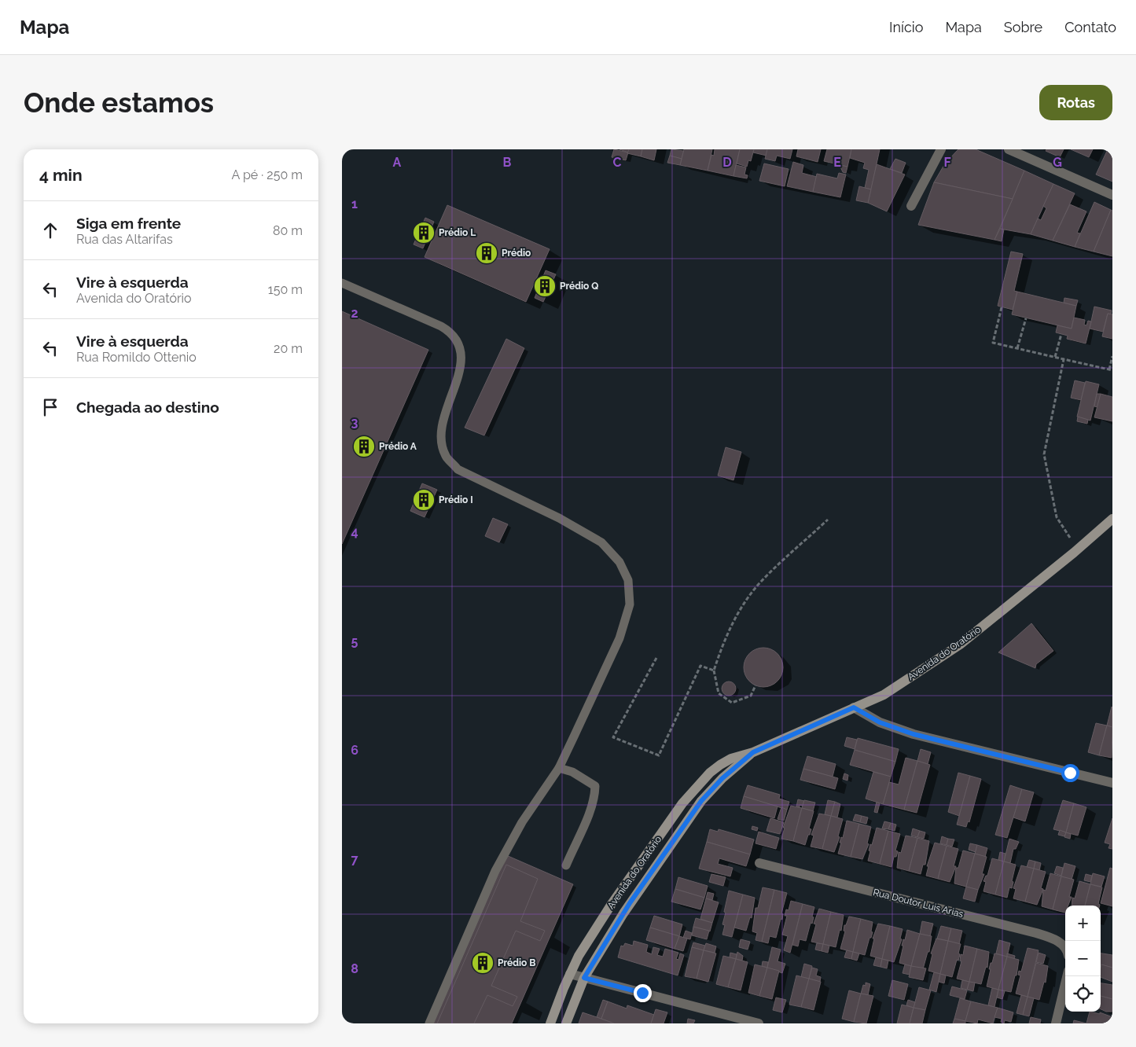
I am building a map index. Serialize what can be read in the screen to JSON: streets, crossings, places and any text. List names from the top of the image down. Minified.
{"streets":{"main road":["Avenida do Oratório"],"street":["Rua Doutor Luis Arias"]},"places":{"building":["Prédio L","Prédio","Prédio Q","Prédio A","Prédio I","Prédio B"]},"page":{"header":"Mapa","nav":["Início","Mapa","Sobre","Contato"],"buttons":"Rotas","title":"Onde estamos","heading":["4 min","A pé · 250 m"],"list":[["Siga em frente","Rua das Altarifas","80 m"],["Vire à esquerda","Avenida do Oratório","150 m"],["Vire à esquerda","Rua Romildo Ottenio","20 m"],"Chegada ao destino"],"map_buttons":["+","−"]},"grid":{"columns":["A","B","C","D","E","F","G"],"rows":["1","2","3","4","5","6","7","8"]}}
